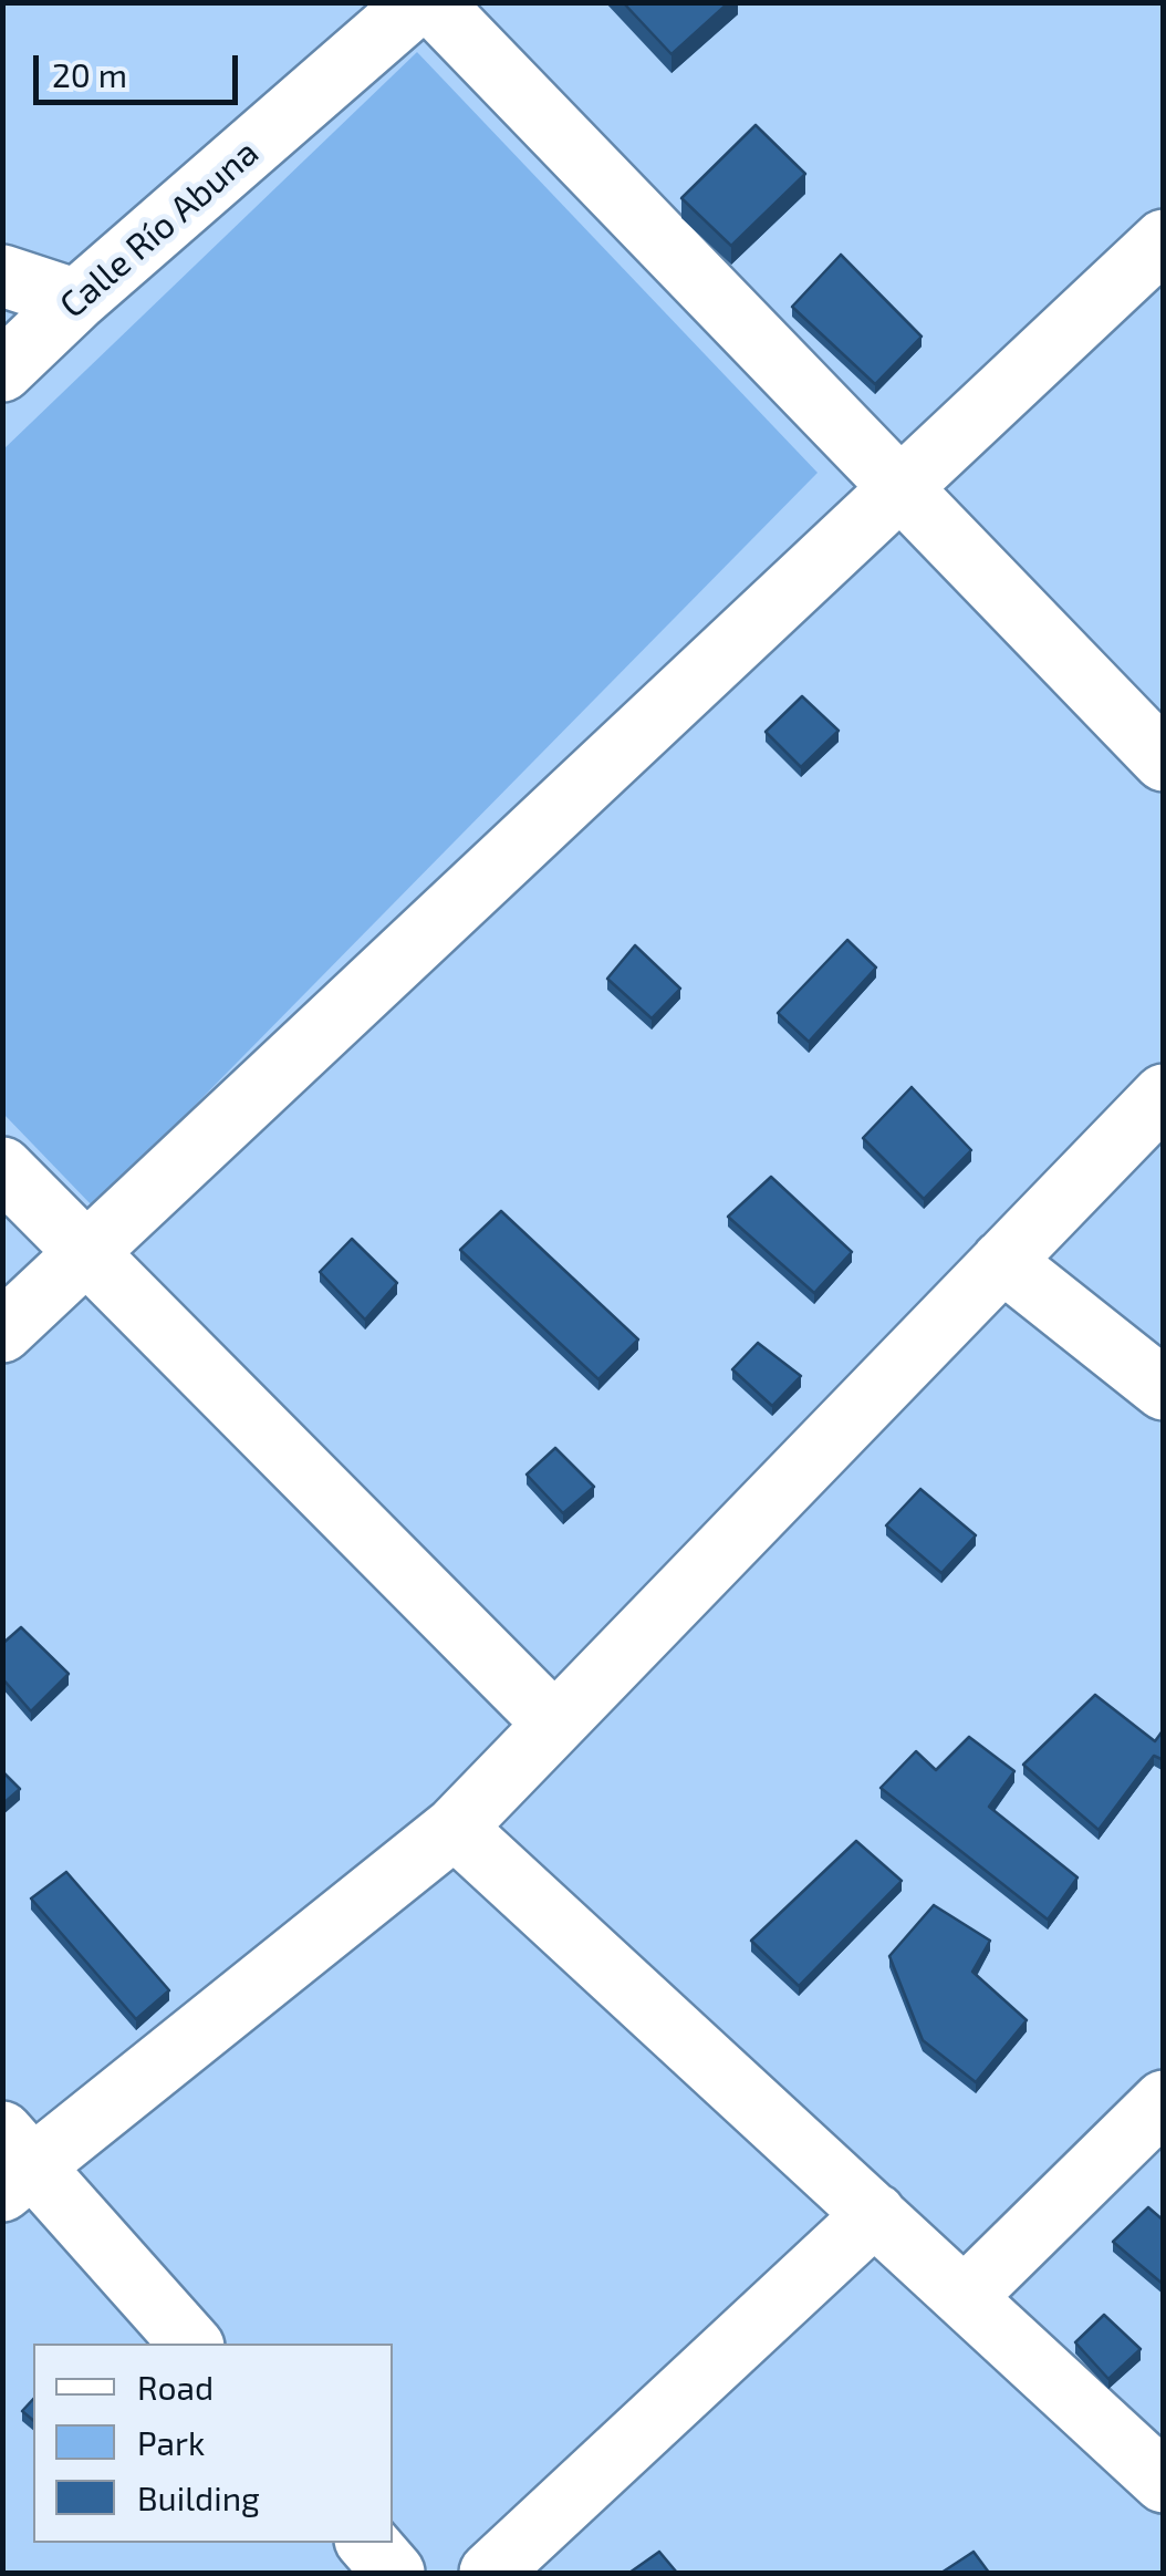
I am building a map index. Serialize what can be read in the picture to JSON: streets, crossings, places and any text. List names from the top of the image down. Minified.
{"streets":{"street":["Calle Río Abuna"]},"legend":["Road","Park","Building"],"scale_bar":"20 m"}
